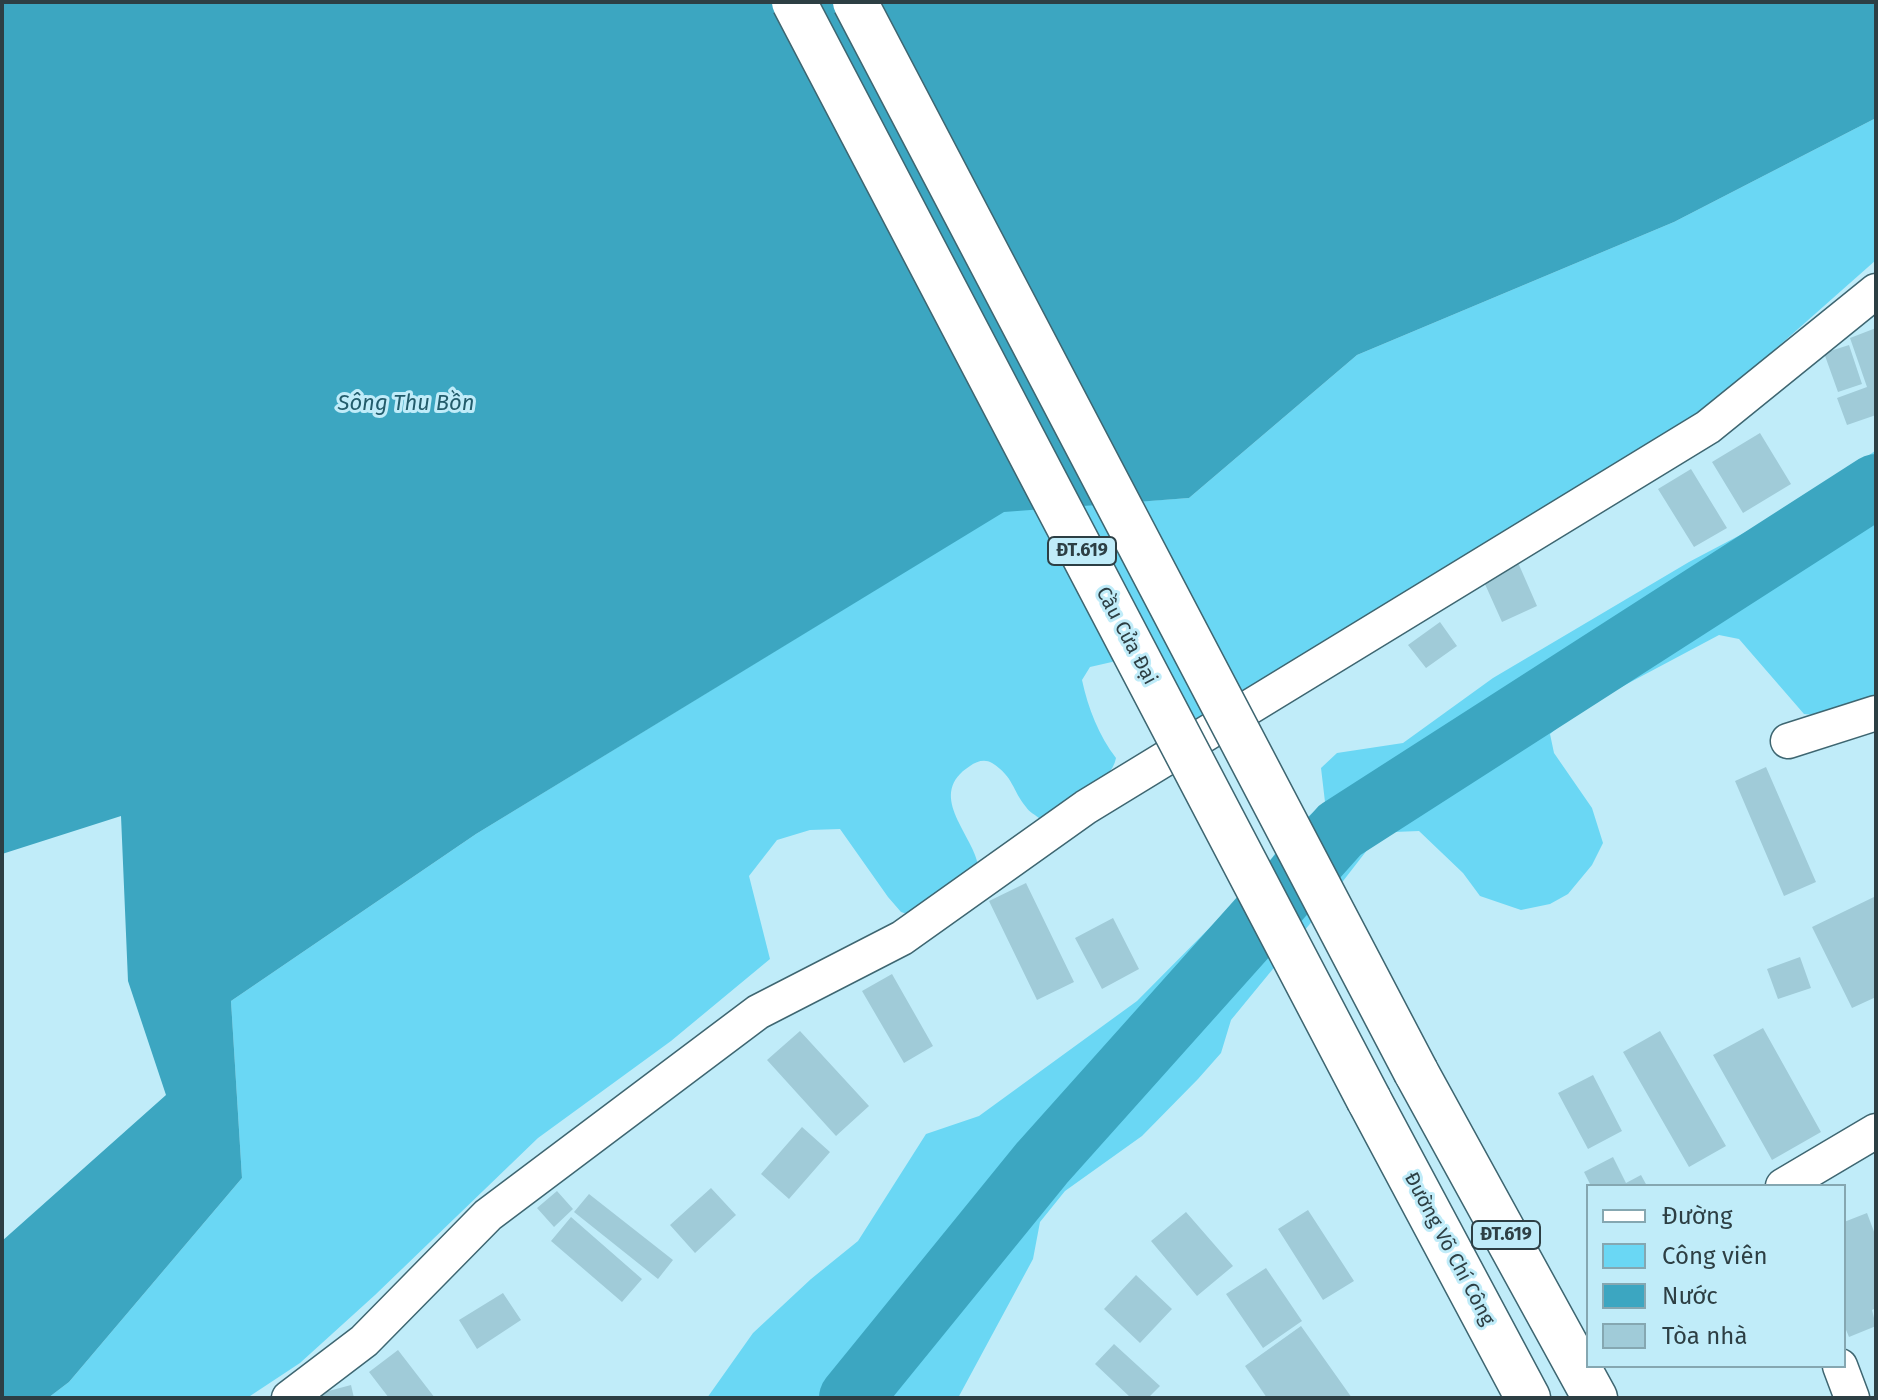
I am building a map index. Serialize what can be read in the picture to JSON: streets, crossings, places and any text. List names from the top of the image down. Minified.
{"streets":{"main road":["ĐT.619","Cầu Cửa Đại","Đường Võ Chí Công"]},"crossings":[["Cầu Cửa Đại","Đường Võ Chí Công"]],"water":["Sông Thu Bồn"],"legend":["Đường","Công viên","Nước","Tòa nhà"]}
